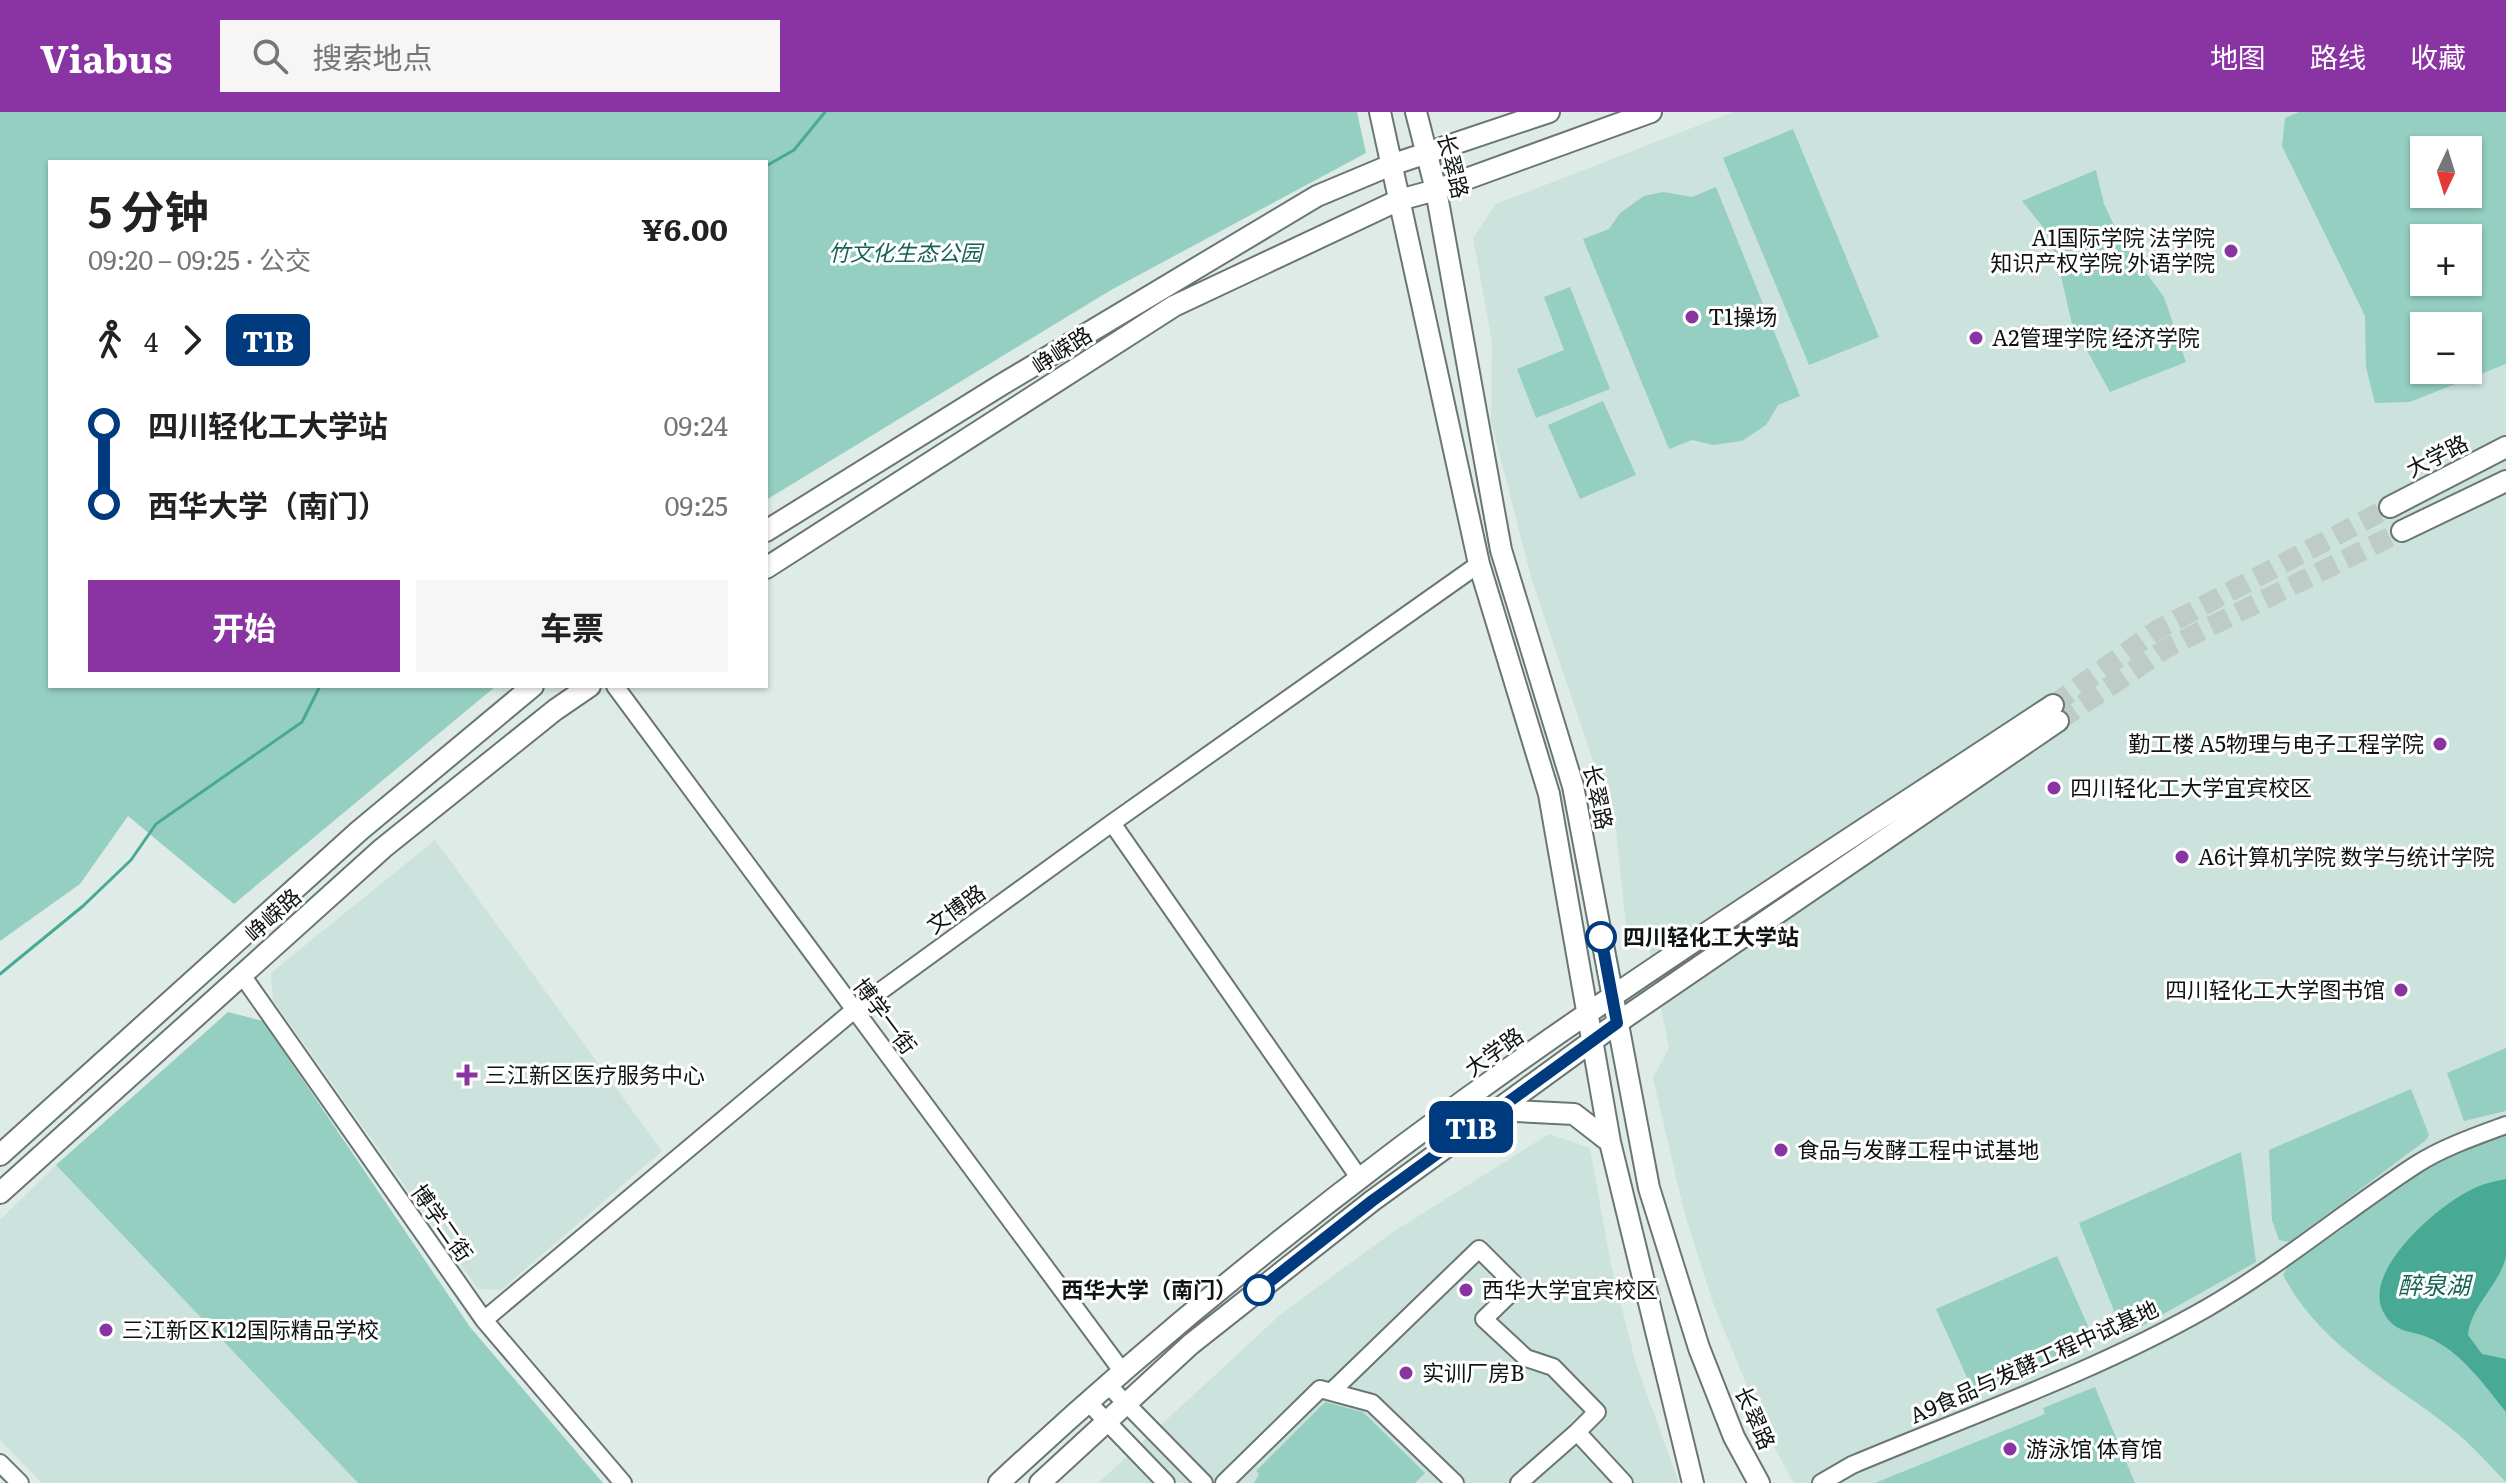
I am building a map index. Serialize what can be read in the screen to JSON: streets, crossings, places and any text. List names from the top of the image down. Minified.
{"streets":{"main road":["长翠路","峥嵘路","大学路"],"street":["文博路","博学一街","博学二街","A9食品与发酵工程中试基地"]},"crossings":[["长翠路","峥嵘路"],["长翠路","大学路"],["峥嵘路","博学二街"],["大学路","博学一街"],["文博路","博学一街"],["文博路","博学二街"]],"water":["醉泉湖"],"parks":["竹文化生态公园"],"places":{"other":["A1国际学院 法学院 知识产权学院 外语学院","T1操场","A2管理学院 经济学院","勤工楼 A5物理与电子工程学院","四川轻化工大学宜宾校区","A6计算机学院 数学与统计学院","四川轻化工大学站","四川轻化工大学图书馆","食品与发酵工程中试基地","西华大学（南门）","西华大学宜宾校区","三江新区K12国际精品学校","实训厂房B","游泳馆 体育馆"],"health":["三江新区医疗服务中心"]},"lines":["bus line T1B"],"north":"bottom","page":{"header":"Viabus","search":"搜索地点","nav":["地图","路线","收藏"],"on_map":"T1B","map_buttons":["+","−"],"heading":["5 分钟","09:20 – 09:25 · 公交","¥6.00"],"legs":["4","T1B"],"list":[{"name":"四川轻化工大学站","value":"09:24"},{"name":"西华大学（南门）","value":"09:25"}],"buttons":["开始","车票"]}}
